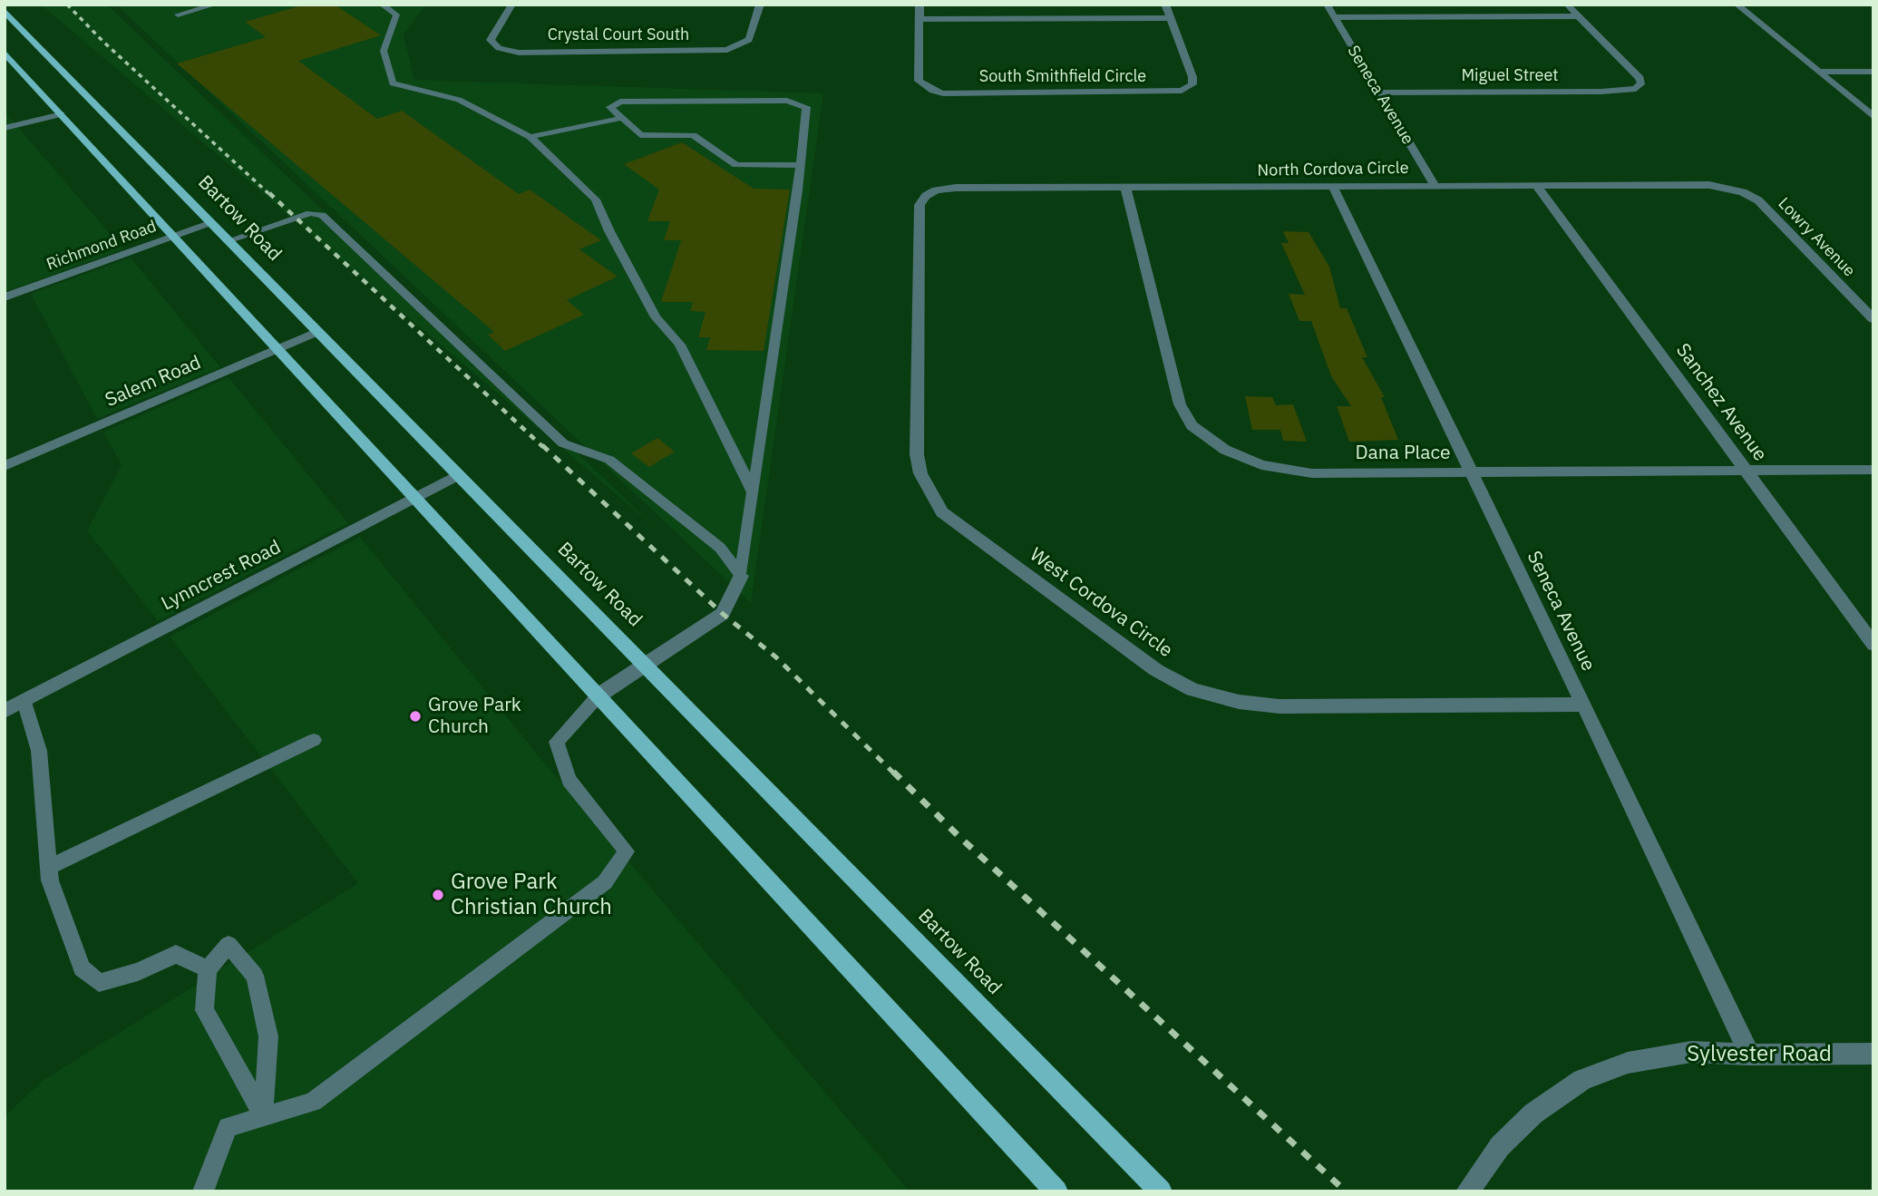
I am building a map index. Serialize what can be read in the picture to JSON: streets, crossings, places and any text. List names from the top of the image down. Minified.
{"streets":{"main road":["Bartow Road"],"street":["Crystal Court South","Miguel Street","South Smithfield Circle","Seneca Avenue","North Cordova Circle","Lowry Avenue","Richmond Road","Salem Road","Sanchez Avenue","Dana Place","Lynncrest Road","West Cordova Circle","Sylvester Road"]},"crossings":[["Miguel Street","Seneca Avenue"],["Seneca Avenue","North Cordova Circle"],["Seneca Avenue","Dana Place"],["Seneca Avenue","West Cordova Circle"],["Seneca Avenue","Sylvester Road"],["North Cordova Circle","Lowry Avenue"],["North Cordova Circle","Sanchez Avenue"],["North Cordova Circle","Dana Place"],["North Cordova Circle","West Cordova Circle"],["Bartow Road","Richmond Road"],["Bartow Road","Salem Road"],["Bartow Road","Lynncrest Road"],["Sanchez Avenue","Dana Place"]],"places":["Grove Park Church","Grove Park Christian Church"]}
